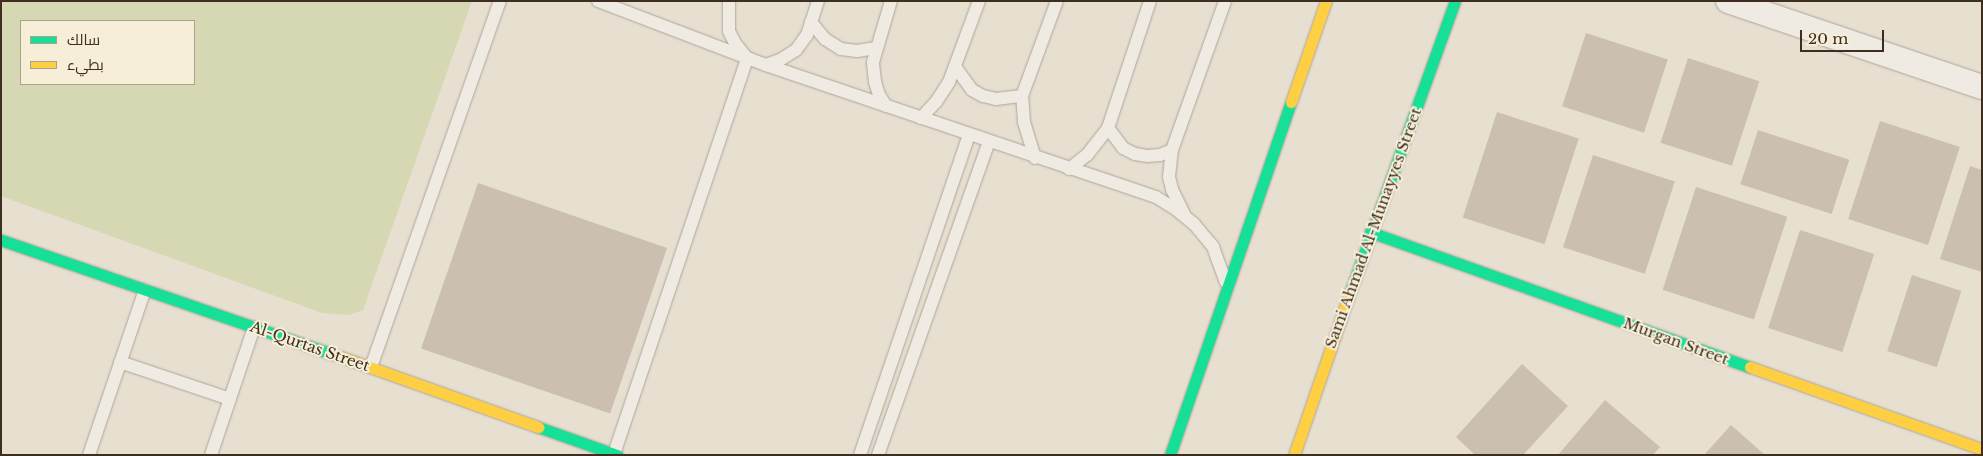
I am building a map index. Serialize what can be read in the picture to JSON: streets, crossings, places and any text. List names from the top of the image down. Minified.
{"streets":{"street":["Sami Ahmad Al-Munayyes Street","Murgan Street","Al-Qurtas Street"]},"crossings":[["Sami Ahmad Al-Munayyes Street","Murgan Street"]],"legend":["سالك","بطيء"],"scale_bar":"20 m"}
